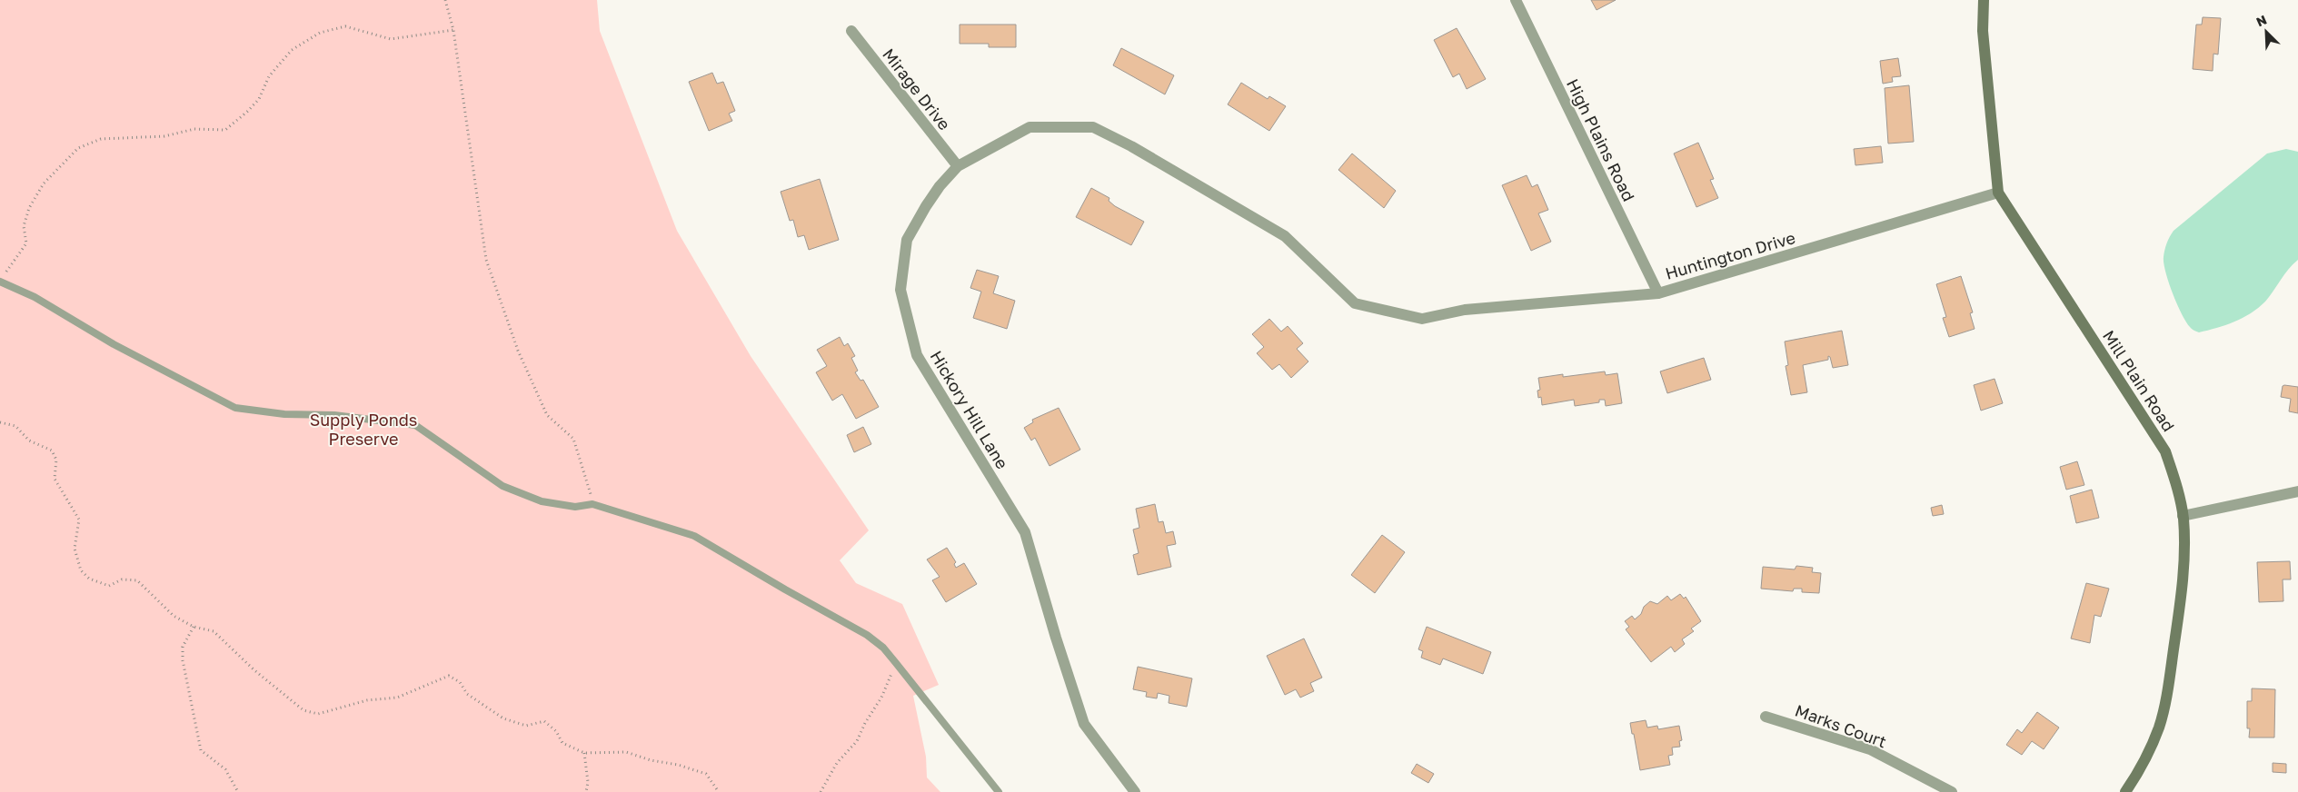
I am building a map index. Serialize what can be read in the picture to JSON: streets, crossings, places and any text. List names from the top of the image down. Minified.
{"streets":{"street":["Mirage Drive","High Plains Road","Huntington Drive","Mill Plain Road","Hickory Hill Lane","Marks Court"]},"crossings":[["Mirage Drive","Hickory Hill Lane"],["High Plains Road","Huntington Drive"],["Huntington Drive","Mill Plain Road"],["Huntington Drive","Hickory Hill Lane"]],"parks":["Supply Ponds Preserve"],"north":"top left"}
